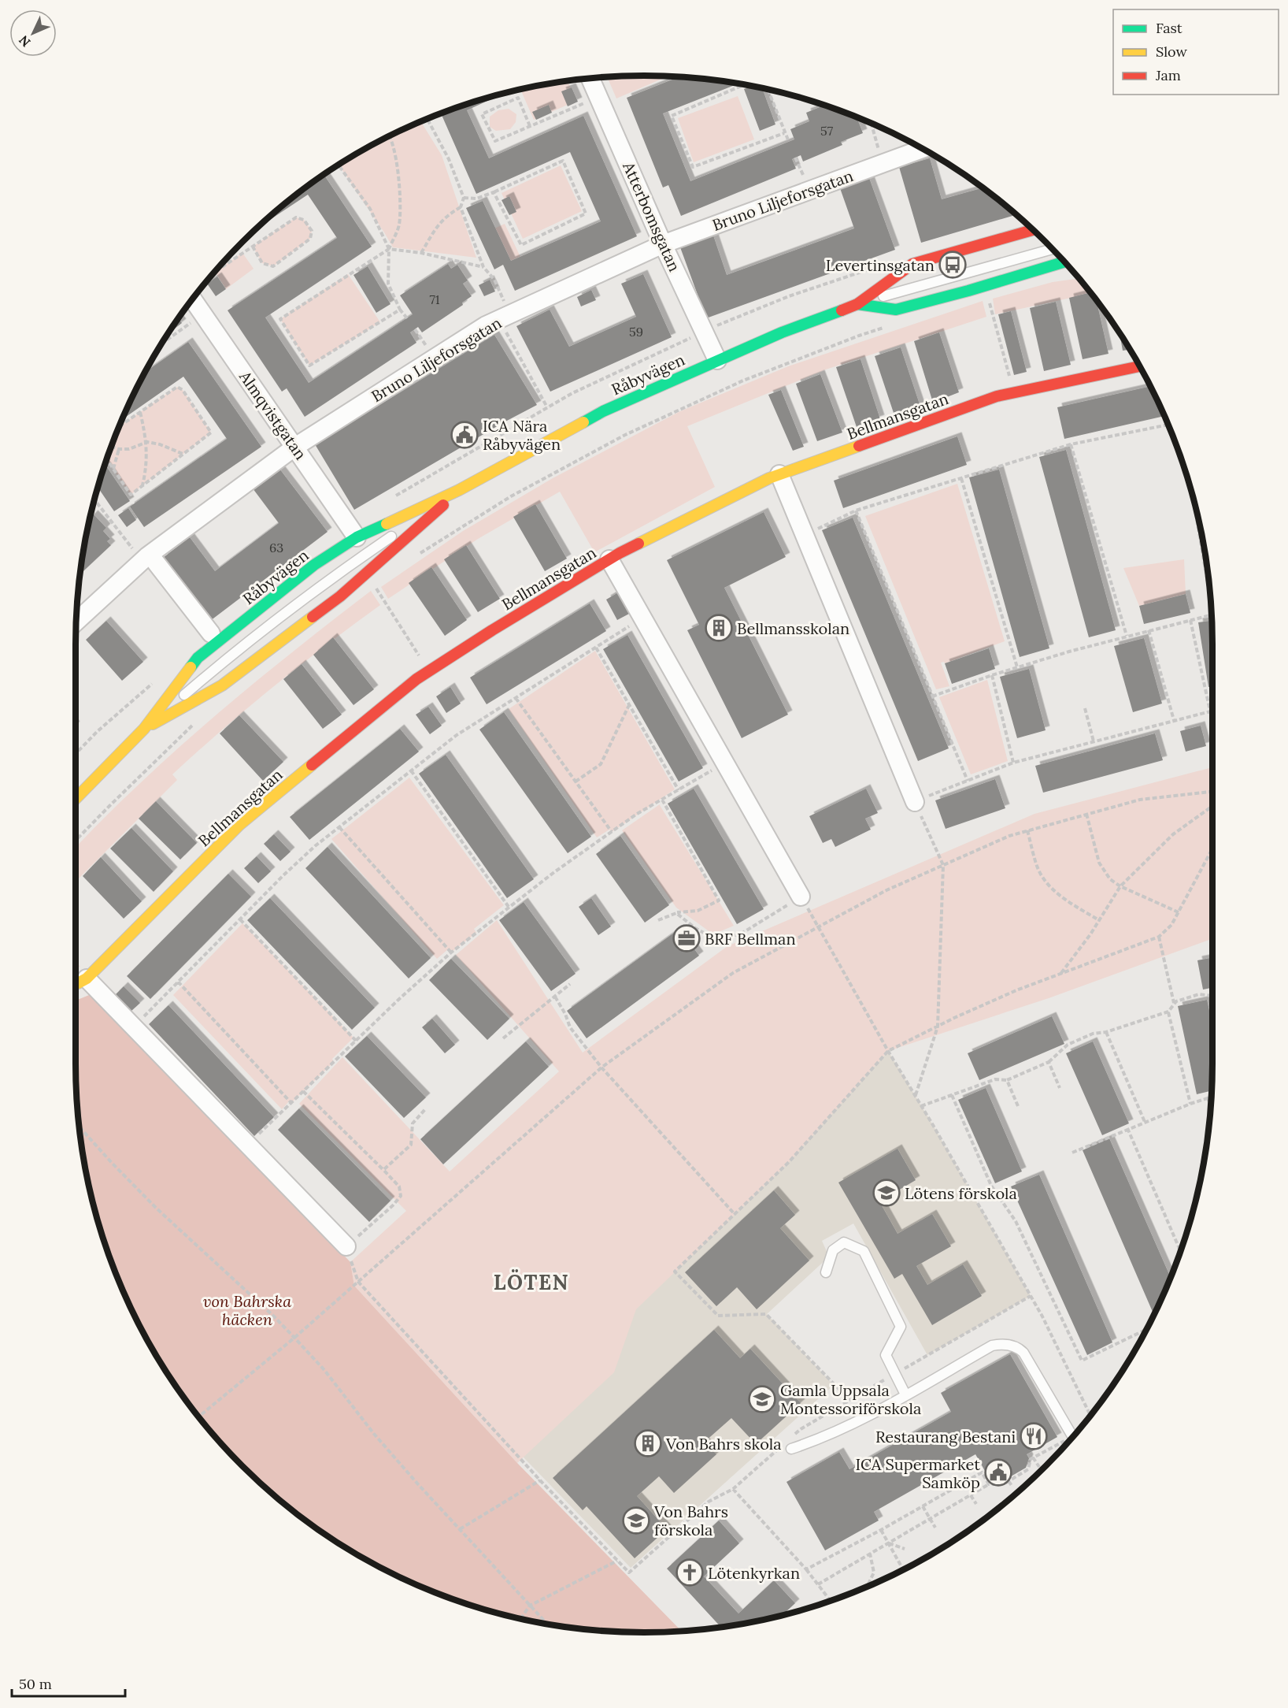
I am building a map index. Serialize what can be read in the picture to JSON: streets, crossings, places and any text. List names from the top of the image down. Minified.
{"streets":{"main road":["Råbyvägen","Bellmansgatan"],"street":["Bruno Liljeforsgatan","Atterbomsgatan","Almqvistgatan"]},"crossings":[["Bruno Liljeforsgatan","Atterbomsgatan"],["Bruno Liljeforsgatan","Almqvistgatan"],["Atterbomsgatan","Råbyvägen"],["Råbyvägen","Almqvistgatan"]],"districts":["LÖTEN"],"parks":["von Bahrska häcken"],"places":{"bus stop":["Levertinsgatan"],"public building":["ICA Nära Råbyvägen","ICA Supermarket Samköp"],"building":["Bellmansskolan","Von Bahrs skola"],"office":["BRF Bellman"],"school or university":["Lötens förskola","Gamla Uppsala Montessoriförskola","Von Bahrs förskola"],"restaurant":["Restaurang Bestani"],"church":["Lötenkyrkan"]},"house_numbers":["57","71","59","63"],"legend":["Fast","Slow","Jam"],"scale_bar":"50 m","north":"bottom left"}
